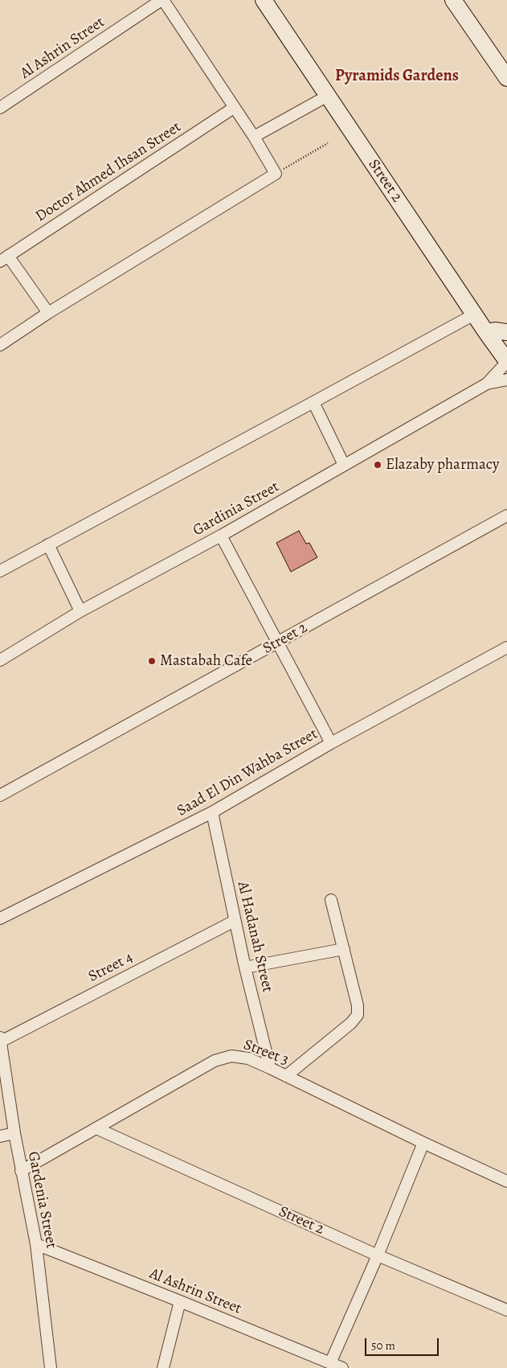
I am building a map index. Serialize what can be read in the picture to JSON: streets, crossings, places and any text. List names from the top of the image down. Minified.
{"streets":{"street":["Al Ashrin Street","Doctor Ahmed Ihsan Street","Street 2","Gardinia Street","Saad El Din Wahba Street","Al Hadanah Street","Street 4","Street 3","Gardenia Street"]},"crossings":[["Al Ashrin Street","Gardenia Street"],["Street 2","Gardinia Street"],["Street 2","Street 3"],["Saad El Din Wahba Street","Al Hadanah Street"],["Al Hadanah Street","Street 4"],["Al Hadanah Street","Street 3"],["Street 4","Gardenia Street"],["Street 3","Gardenia Street"]],"districts":["Pyramids Gardens"],"places":["Elazaby pharmacy","Mastabah Cafe"],"scale_bar":"50 m"}
